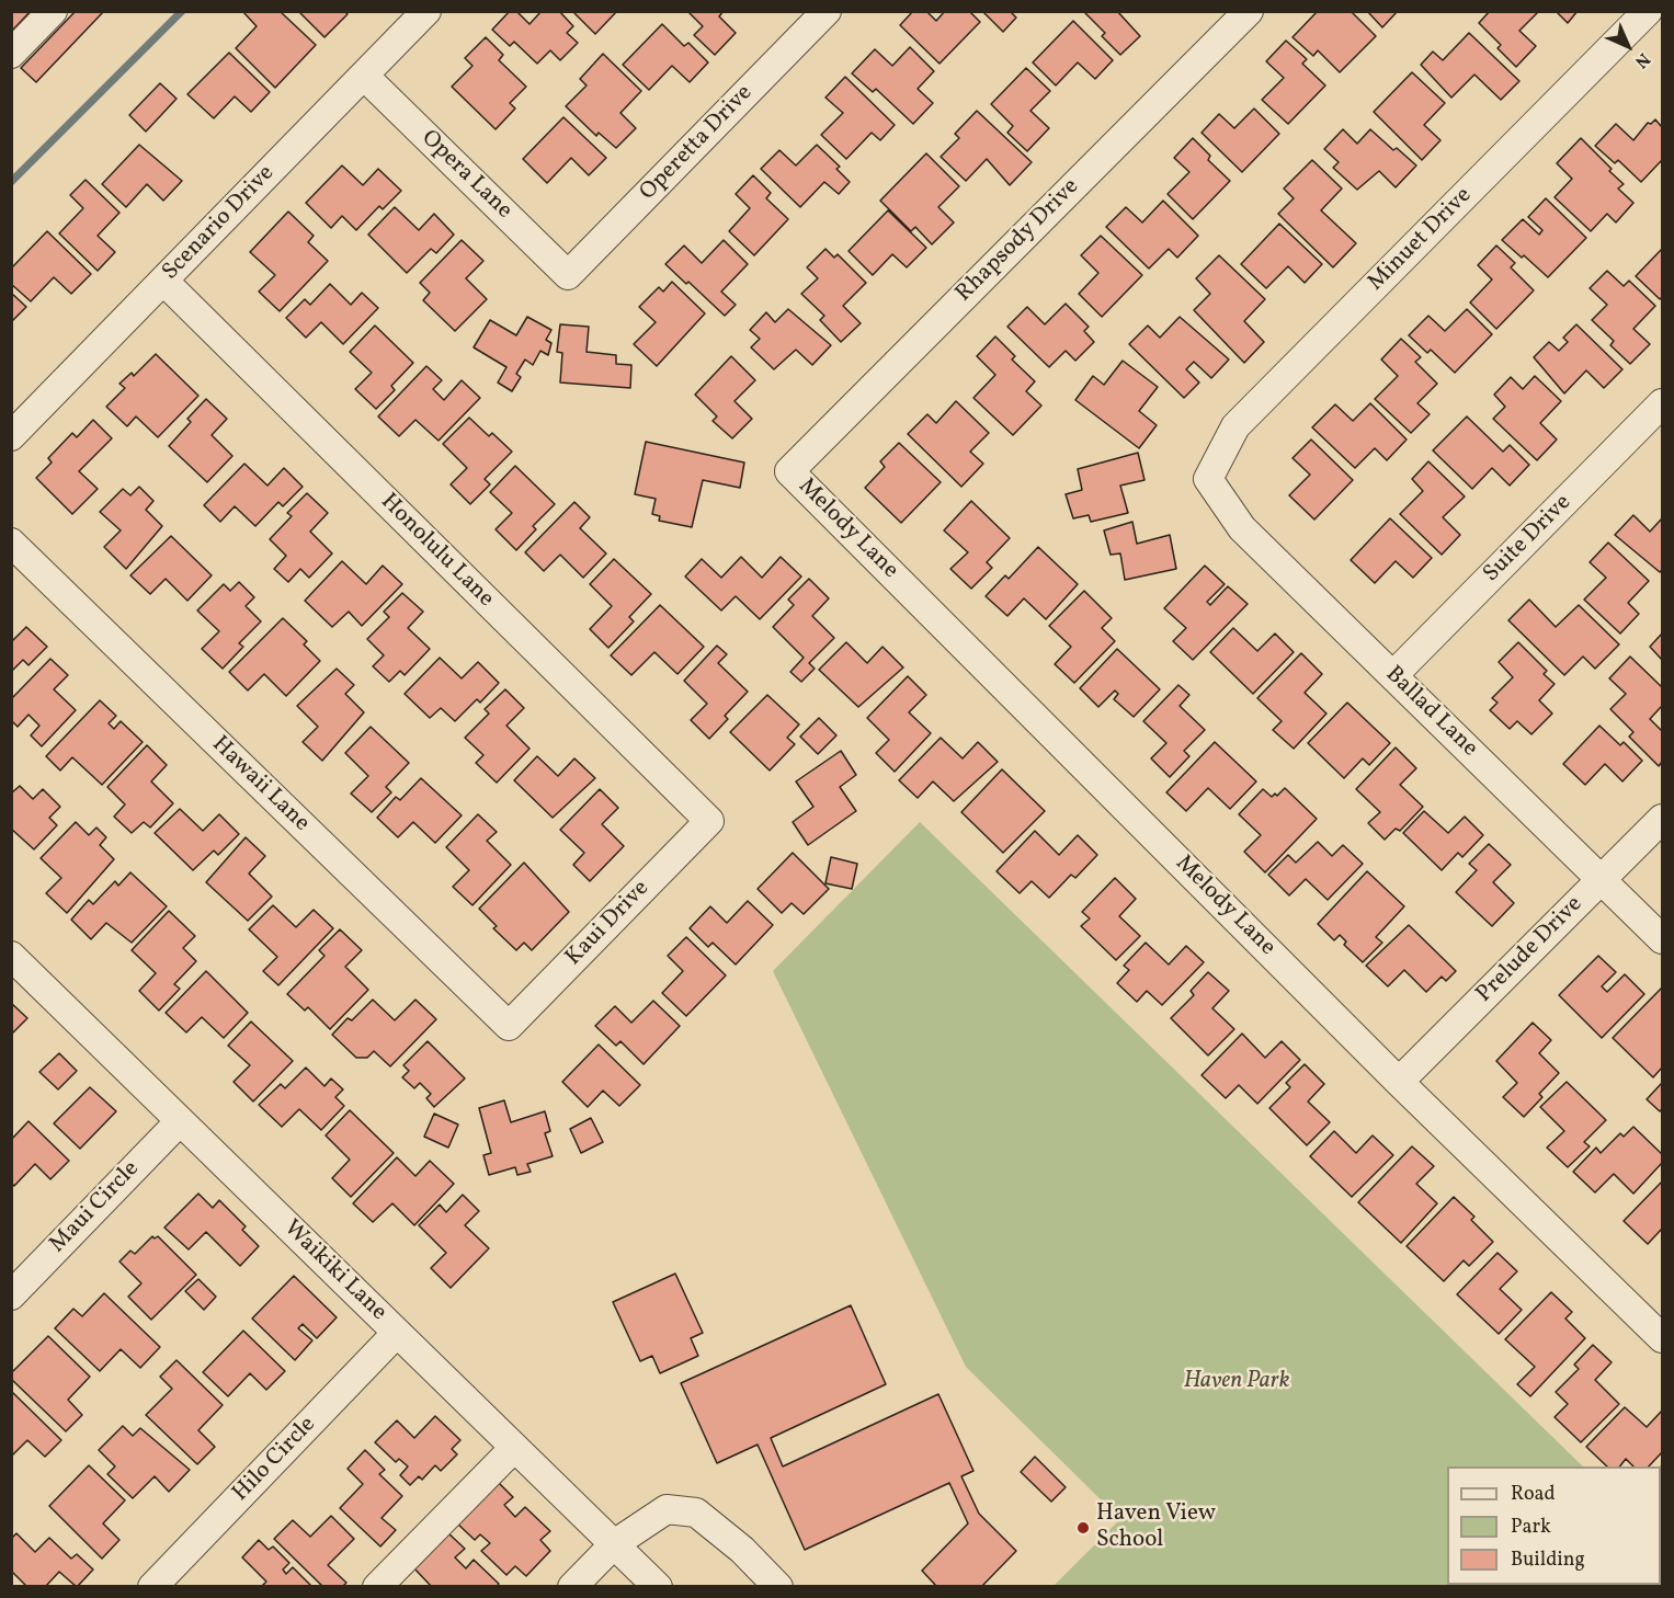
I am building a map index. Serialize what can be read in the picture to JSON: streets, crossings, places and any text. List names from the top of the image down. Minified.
{"streets":{"street":["Operetta Drive","Opera Lane","Scenario Drive","Minuet Drive","Rhapsody Drive","Melody Lane","Suite Drive","Honolulu Lane","Ballad Lane","Hawaii Lane","Kaui Drive","Prelude Drive","Maui Circle","Waikiki Lane","Hilo Circle"]},"crossings":[["Operetta Drive","Opera Lane"],["Opera Lane","Scenario Drive"],["Scenario Drive","Honolulu Lane"],["Minuet Drive","Ballad Lane"],["Rhapsody Drive","Melody Lane"],["Melody Lane","Prelude Drive"],["Suite Drive","Ballad Lane"],["Honolulu Lane","Kaui Drive"],["Ballad Lane","Prelude Drive"],["Hawaii Lane","Kaui Drive"],["Maui Circle","Waikiki Lane"],["Waikiki Lane","Hilo Circle"]],"parks":["Haven Park"],"places":["Haven View School"],"legend":["Road","Park","Building"],"north":"bottom right"}
